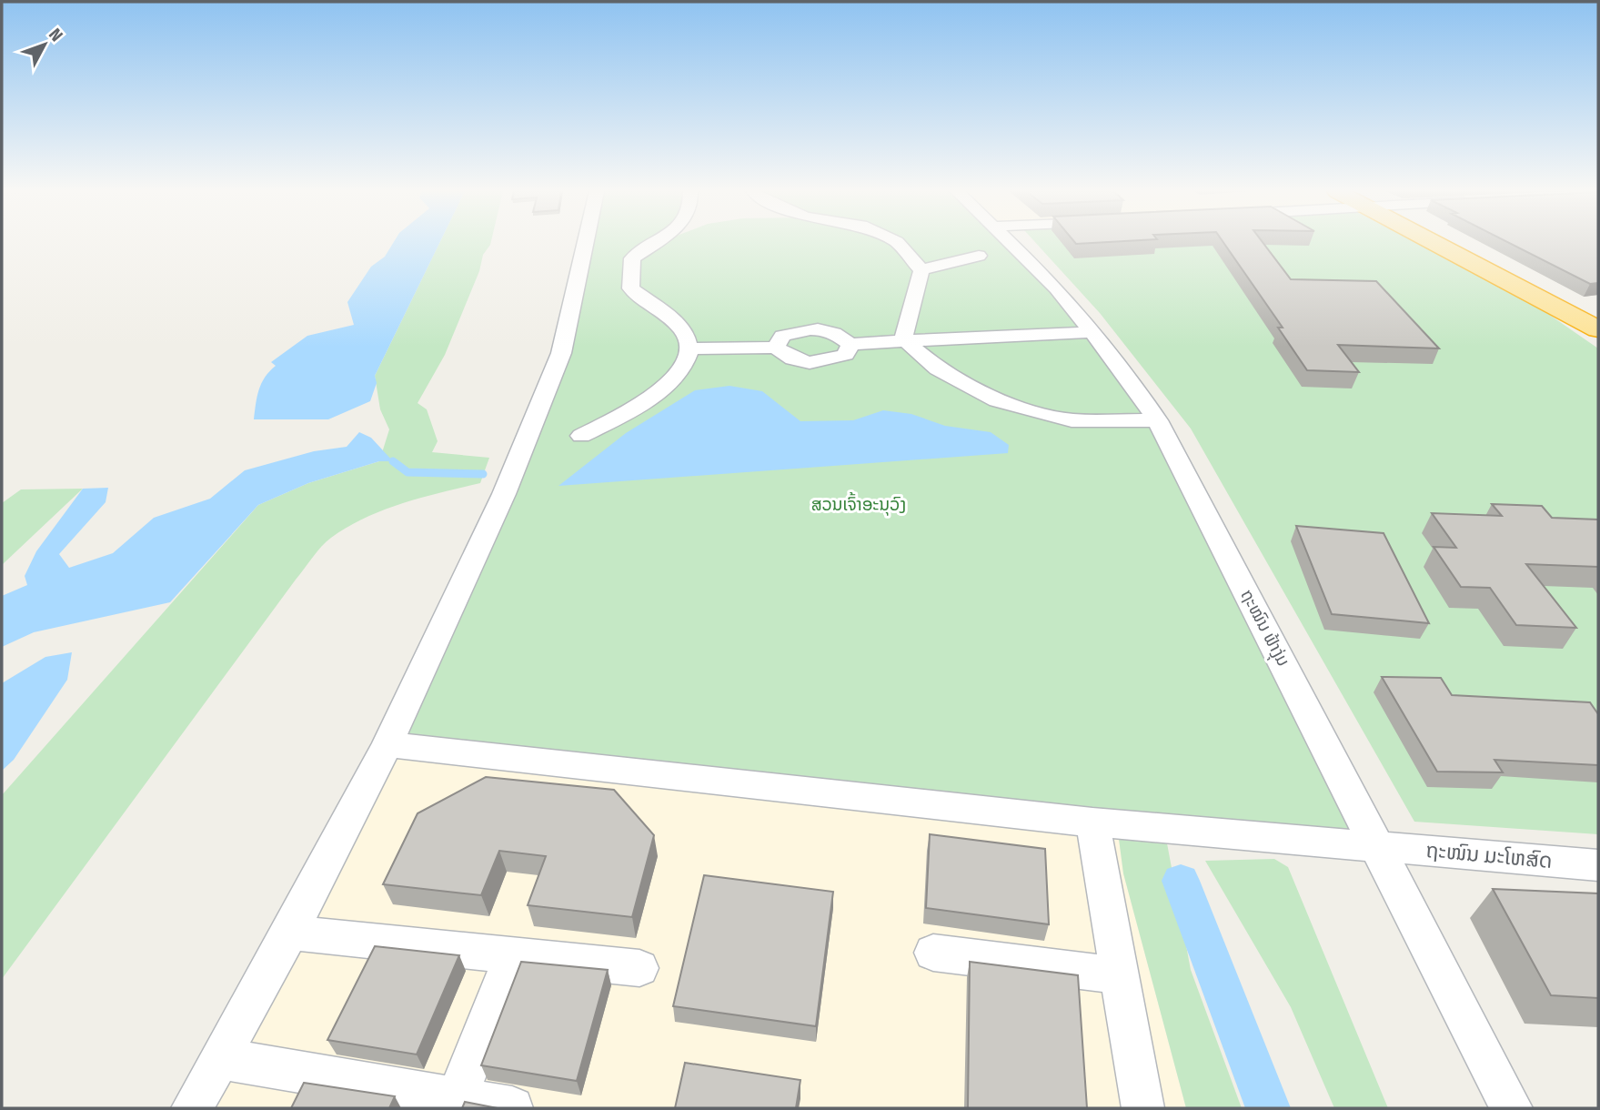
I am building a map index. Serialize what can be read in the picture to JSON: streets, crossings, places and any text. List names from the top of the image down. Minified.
{"streets":{"street":["ຖະໝົນ ຟ້າງຸ່ມ","ຖະໜົນ ມະໂຫສົດ"]},"crossings":[["ຖະໝົນ ຟ້າງຸ່ມ","ຖະໜົນ ມະໂຫສົດ"]],"parks":["ສວນເຈົ້າອະນຸວົງ"],"north":"top right"}
